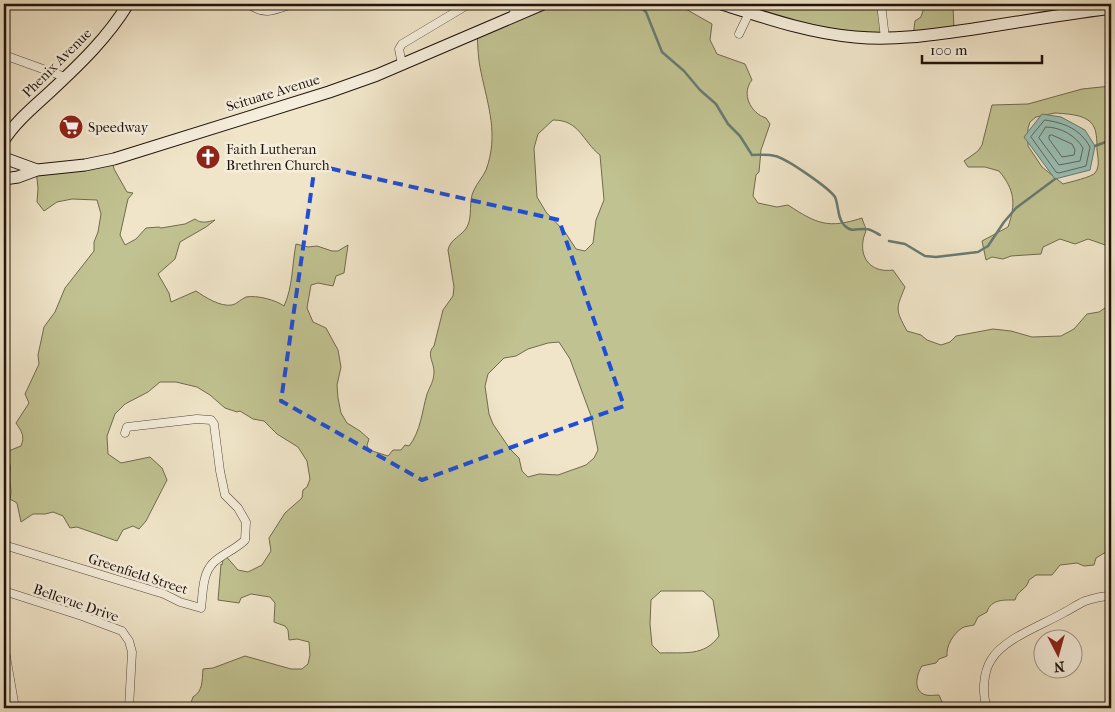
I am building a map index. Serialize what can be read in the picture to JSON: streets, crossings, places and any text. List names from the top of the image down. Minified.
{"streets":{"main road":["Phenix Avenue","Scituate Avenue"],"street":["Greenfield Street","Bellevue Drive"]},"places":{"supermarket":["Speedway"],"church":["Faith Lutheran Brethren Church"]},"scale_bar":"100 m","north":"bottom"}
